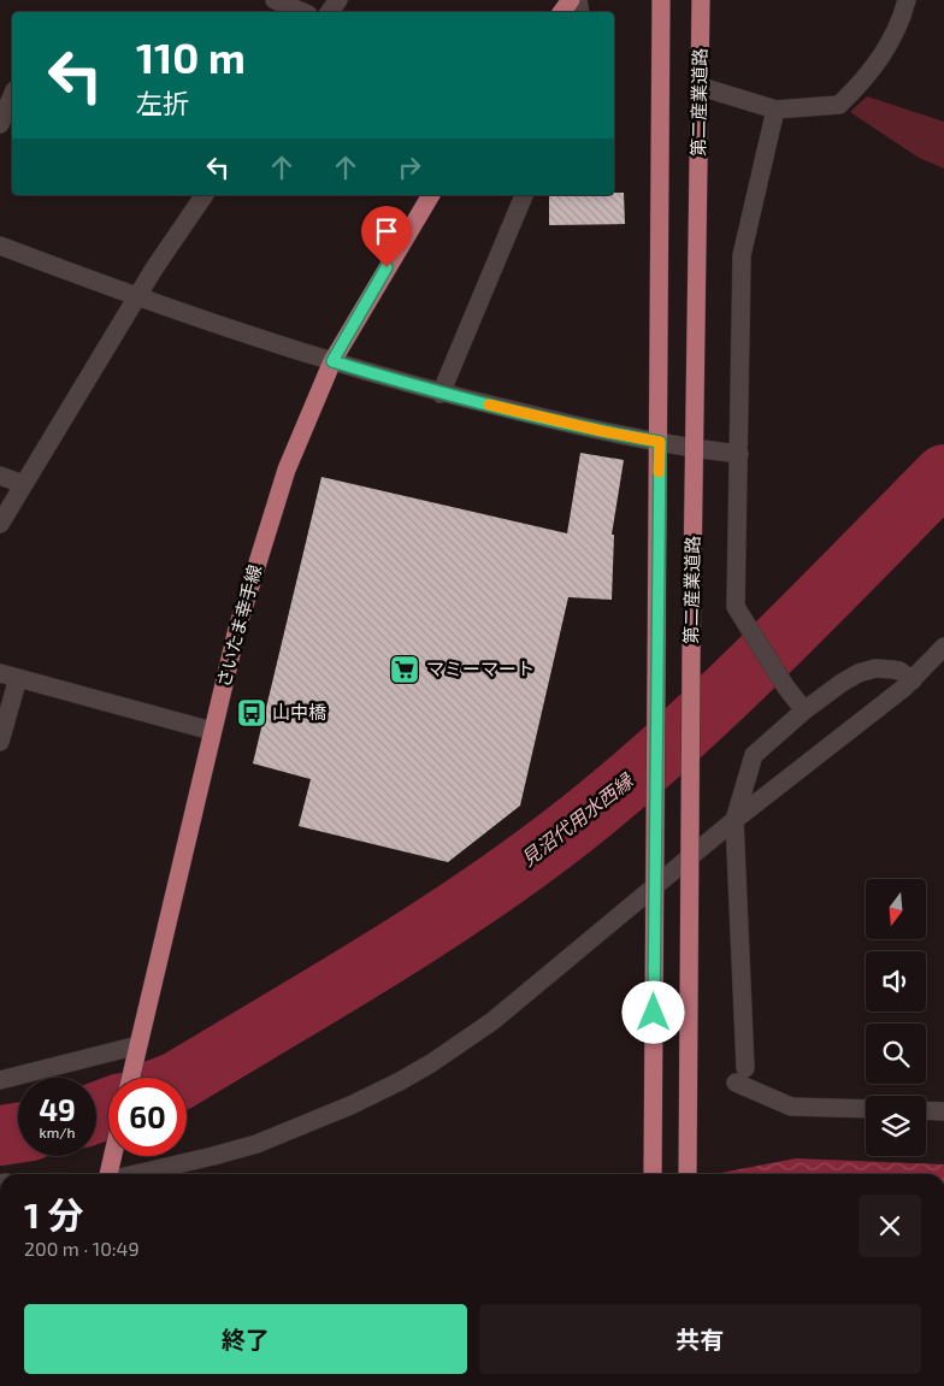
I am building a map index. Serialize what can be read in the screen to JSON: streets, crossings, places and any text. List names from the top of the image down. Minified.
{"streets":{"main road":["第二産業道路","さいたま幸手線"]},"water":["見沼代用水西縁"],"places":{"supermarket":["マミーマート"],"bus stop":["山中橋"]},"north":"bottom","page":{"turn":["110 m","左折"],"speed":"49 km/h","limit":"60","heading":["1 分","200 m · 10:49"],"buttons":["終了","共有"]}}
